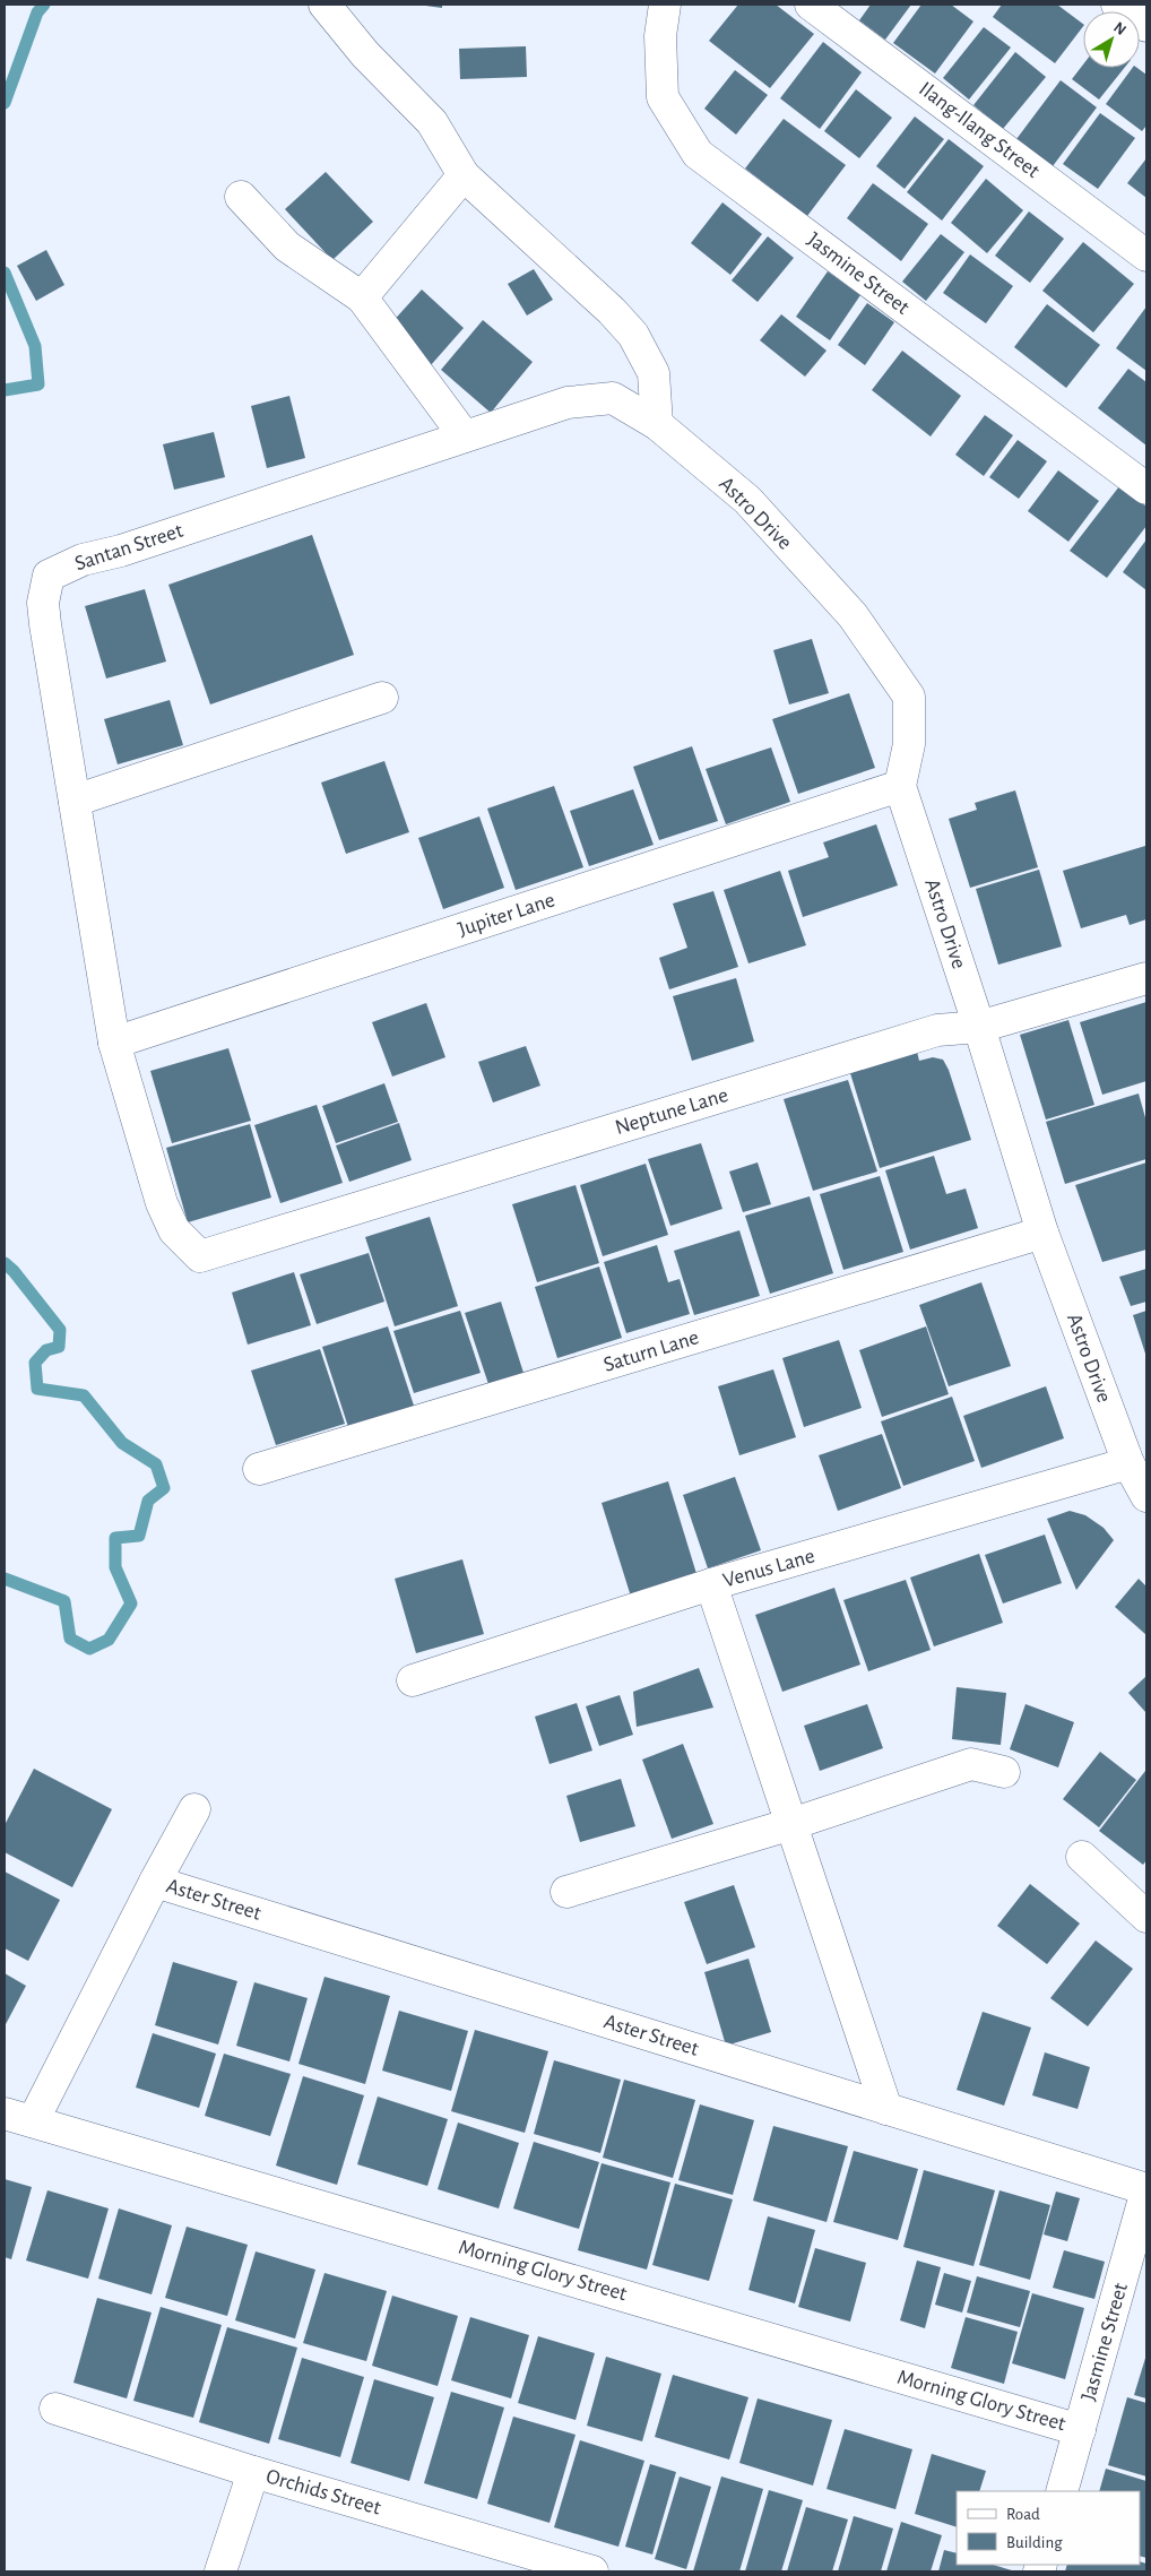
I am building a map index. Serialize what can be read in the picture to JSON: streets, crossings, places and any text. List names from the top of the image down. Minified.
{"streets":{"street":["Ilang-Ilang Street","Jasmine Street","Astro Drive","Santan Street","Jupiter Lane","Neptune Lane","Saturn Lane","Venus Lane","Aster Street","Morning Glory Street","Orchids Street"]},"crossings":[["Jasmine Street","Aster Street"],["Jasmine Street","Morning Glory Street"],["Astro Drive","Santan Street"],["Astro Drive","Jupiter Lane"],["Astro Drive","Neptune Lane"],["Astro Drive","Saturn Lane"],["Astro Drive","Venus Lane"],["Santan Street","Jupiter Lane"],["Santan Street","Neptune Lane"]],"legend":["Road","Building"],"north":"top right"}
